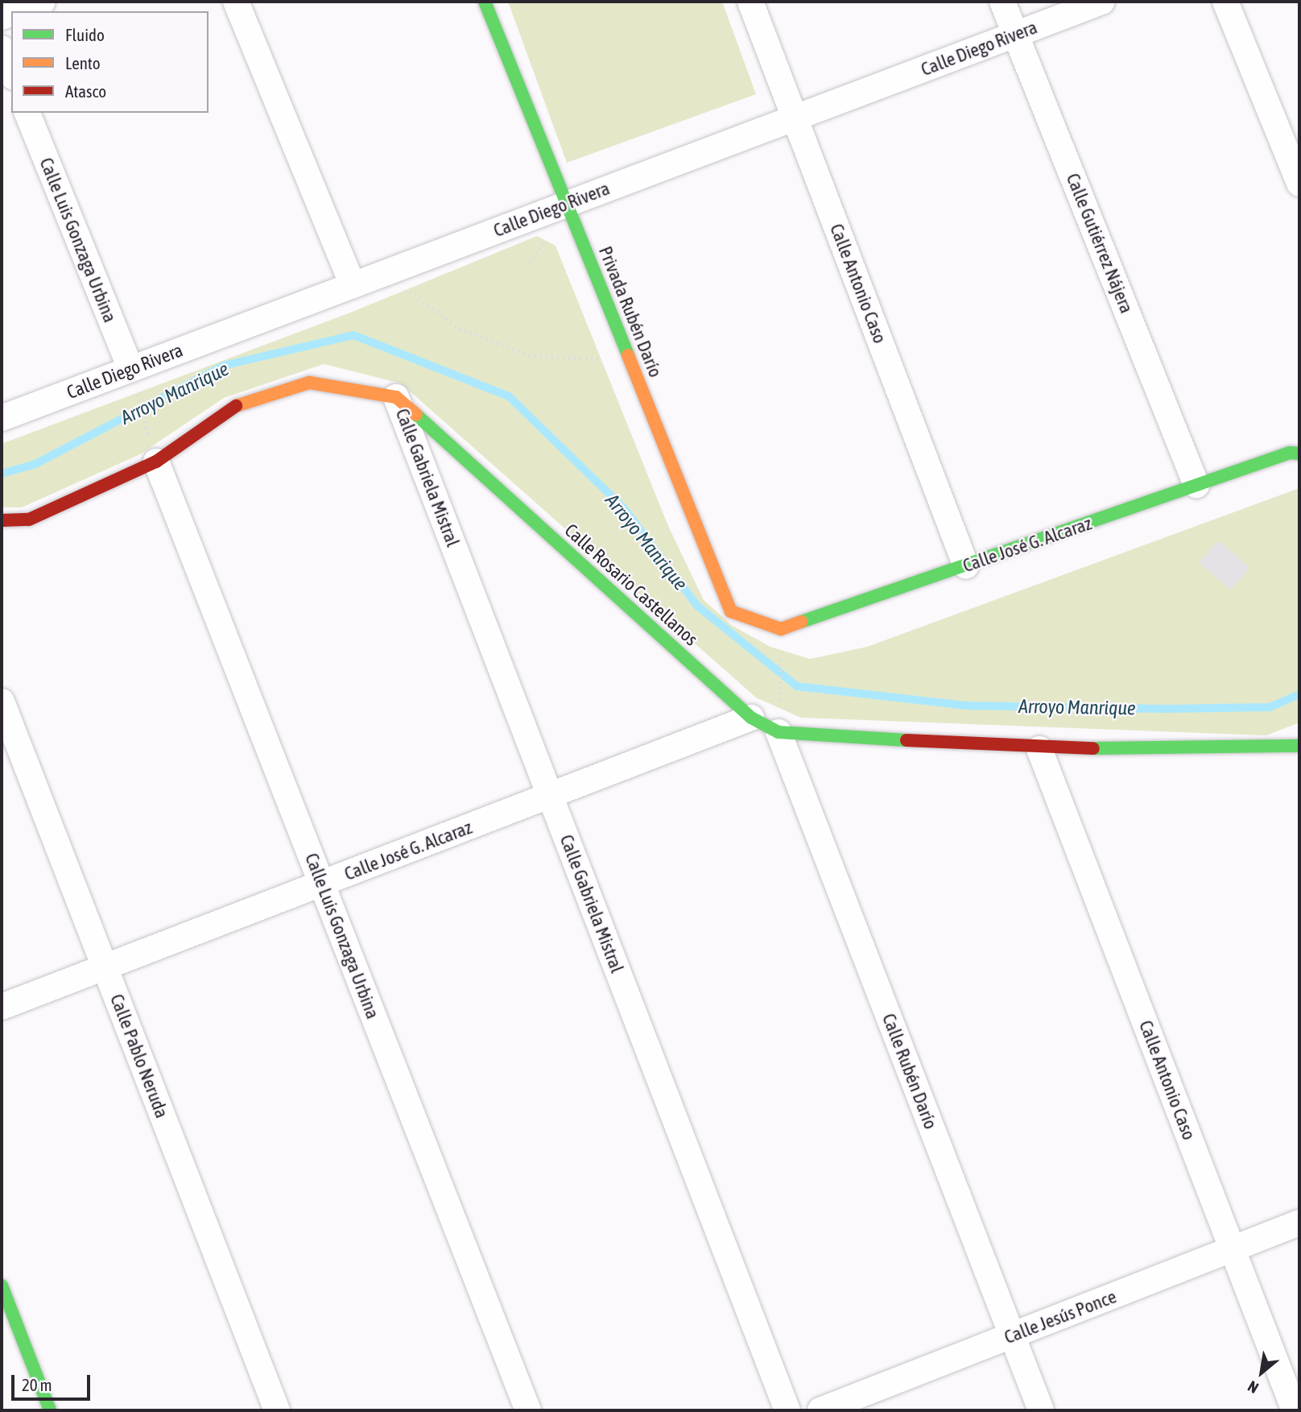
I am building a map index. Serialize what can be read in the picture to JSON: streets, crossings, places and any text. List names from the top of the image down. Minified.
{"streets":{"street":["Calle Diego Rivera","Calle Luis Gonzaga Urbina","Calle Gutiérrez Nájera","Calle Antonio Caso","Privada Rubén Darío","Calle Gabriela Mistral","Calle José G. Alcaraz","Calle Rosario Castellanos","Calle Pablo Neruda","Calle Rubén Darío","Calle Jesús Ponce"]},"crossings":[["Calle Diego Rivera","Calle Luis Gonzaga Urbina"],["Calle Diego Rivera","Calle Gutiérrez Nájera"],["Calle Diego Rivera","Calle Antonio Caso"],["Calle Diego Rivera","Privada Rubén Darío"],["Calle Luis Gonzaga Urbina","Calle José G. Alcaraz"],["Calle Gutiérrez Nájera","Calle José G. Alcaraz"],["Calle Antonio Caso","Calle José G. Alcaraz"],["Calle Antonio Caso","Calle Rosario Castellanos"],["Calle Antonio Caso","Calle Jesús Ponce"],["Privada Rubén Darío","Calle José G. Alcaraz"],["Calle Gabriela Mistral","Calle José G. Alcaraz"],["Calle Gabriela Mistral","Calle Rosario Castellanos"],["Calle José G. Alcaraz","Calle Rosario Castellanos"],["Calle José G. Alcaraz","Calle Pablo Neruda"],["Calle Rosario Castellanos","Calle Rubén Darío"],["Calle Rubén Darío","Calle Jesús Ponce"]],"water":["Arroyo Manrique"],"legend":["Fluido","Lento","Atasco"],"scale_bar":"20 m","north":"bottom left"}
